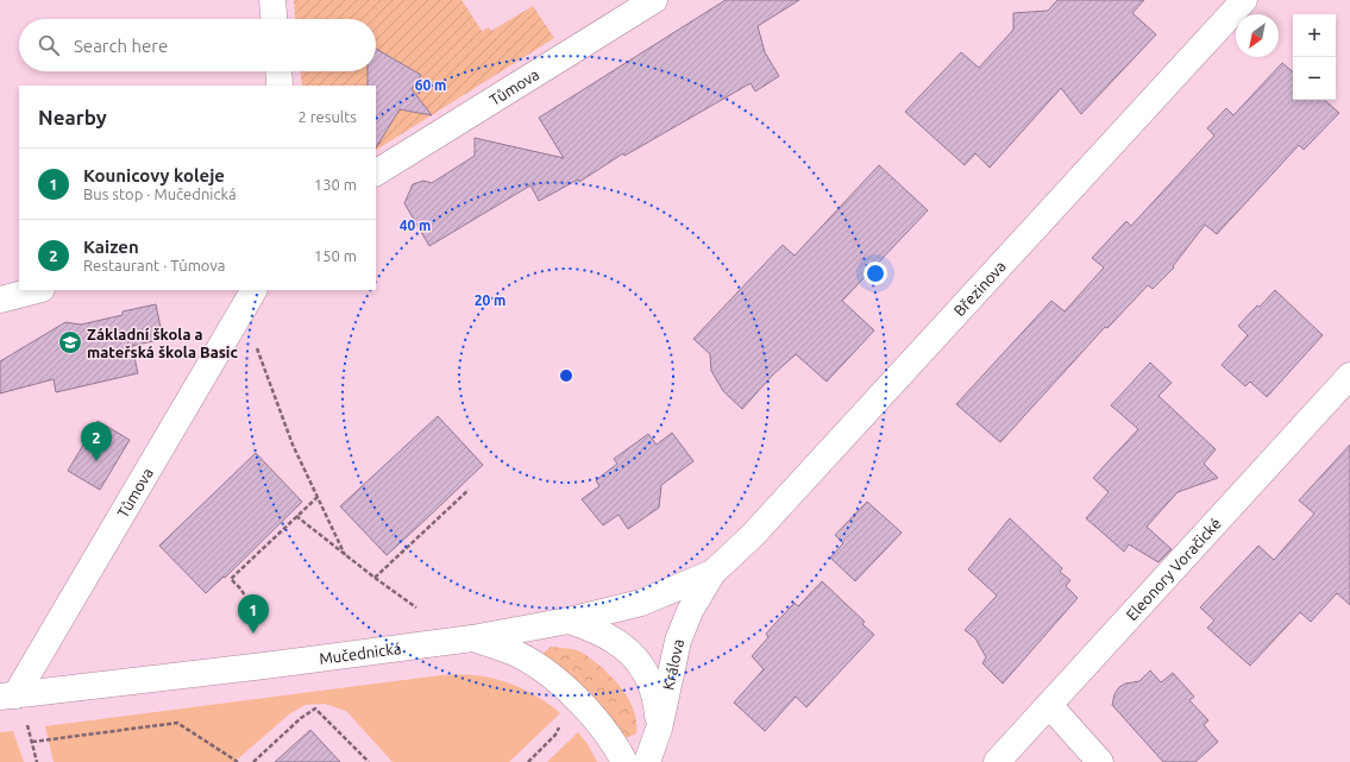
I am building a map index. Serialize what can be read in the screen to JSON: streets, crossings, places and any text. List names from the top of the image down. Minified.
{"streets":{"street":["Tůmova","Březinova","Eleonory Voračické","Mučednická","Králova"]},"crossings":[["Tůmova","Mučednická"],["Březinova","Mučednická"],["Březinova","Králova"],["Mučednická","Králova"]],"places":{"school or university":["Základní škola a mateřská škola Basic"]},"north":"bottom left","page":{"map_buttons":["+","−"],"search":"Search here","heading":["Nearby","2 results"],"list":[{"mark":"1","name":"Kounicovy koleje","note":"Bus stop · Mučednická","value":"130 m"},{"mark":"2","name":"Kaizen","note":"Restaurant · Tůmova","value":"150 m"}],"pins":["2","1"]},"rings":["60 m","40 m","20 m"]}
